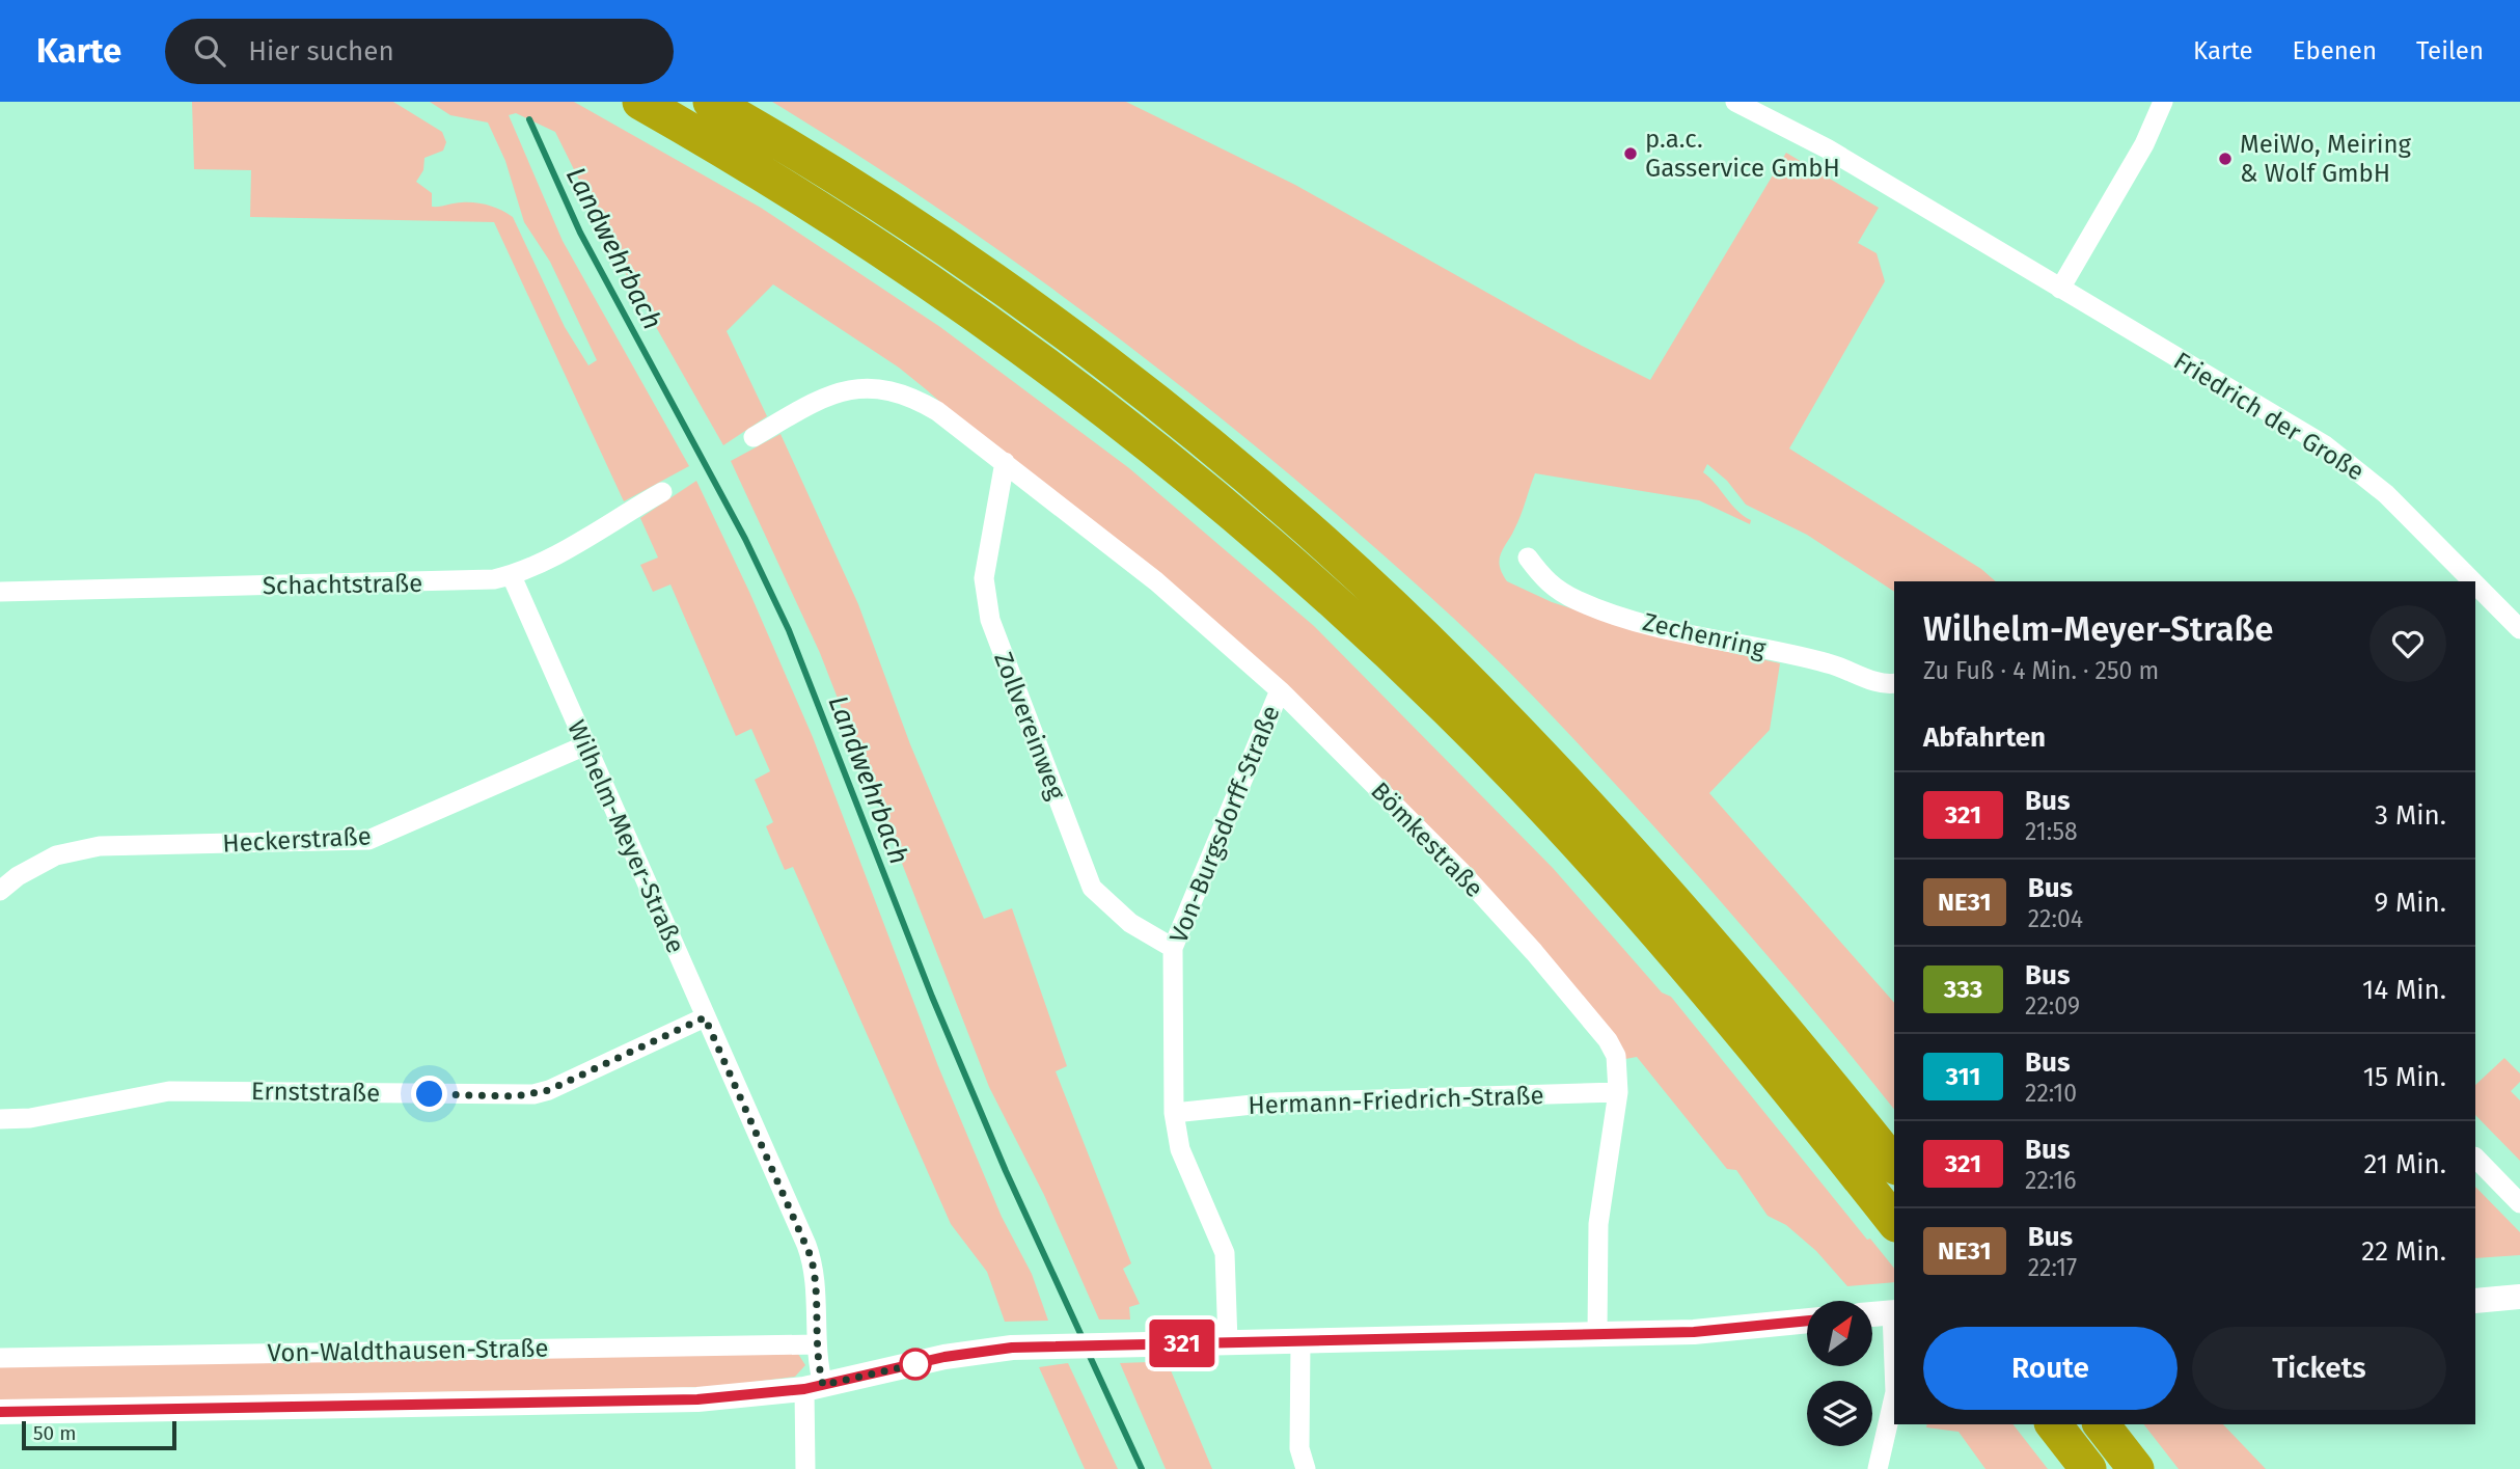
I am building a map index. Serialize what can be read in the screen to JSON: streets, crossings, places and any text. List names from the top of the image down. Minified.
{"streets":{"street":["Friedrich der Große","Schachtstraße","Zechenring","Zollvereinweg","Von-Burgsdorff-Straße","Wilhelm-Meyer-Straße","Heckerstraße","Bömkestraße","Ernststraße","Hermann-Friedrich-Straße","Von-Waldthausen-Straße"]},"crossings":[["Schachtstraße","Wilhelm-Meyer-Straße"],["Zollvereinweg","Von-Burgsdorff-Straße"],["Zollvereinweg","Bömkestraße"],["Von-Burgsdorff-Straße","Bömkestraße"],["Von-Burgsdorff-Straße","Hermann-Friedrich-Straße"],["Wilhelm-Meyer-Straße","Heckerstraße"],["Wilhelm-Meyer-Straße","Ernststraße"],["Wilhelm-Meyer-Straße","Von-Waldthausen-Straße"],["Bömkestraße","Hermann-Friedrich-Straße"]],"water":["Landwehrbach"],"places":["p.a.c. Gasservice GmbH","MeiWo, Meiring & Wolf GmbH"],"lines":["bus line 321"],"scale_bar":"50 m","north":"top right","page":{"header":"Karte","search":"Hier suchen","nav":["Karte","Ebenen","Teilen"],"on_map":"321","heading":[["Wilhelm-Meyer-Straße","Zu Fuß · 4 Min. · 250 m"],"Abfahrten"],"list":[{"mark":"321","name":"Bus","note":"21:58","value":"3 Min."},{"mark":"NE31","name":"Bus","note":"22:04","value":"9 Min."},{"mark":"333","name":"Bus","note":"22:09","value":"14 Min."},{"mark":"311","name":"Bus","note":"22:10","value":"15 Min."},{"mark":"321","name":"Bus","note":"22:16","value":"21 Min."},{"mark":"NE31","name":"Bus","note":"22:17","value":"22 Min."}],"buttons":["Route","Tickets"],"scale":"50 m"}}
